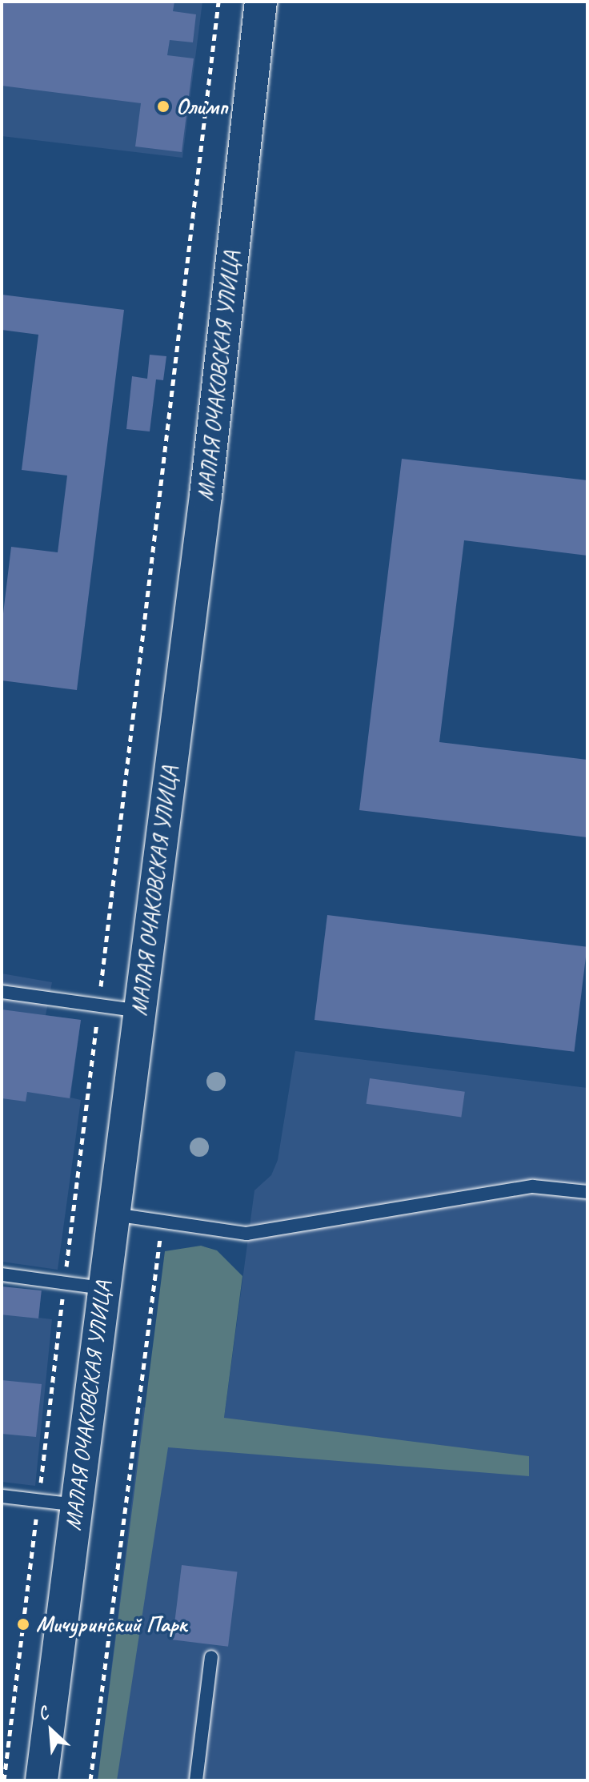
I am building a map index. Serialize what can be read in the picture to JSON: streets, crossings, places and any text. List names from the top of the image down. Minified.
{"streets":{"street":["МАЛАЯ ОЧАКОВСКАЯ УЛИЦА"]},"places":["Олимп","Мичуринский Парк"],"north":"top left"}
